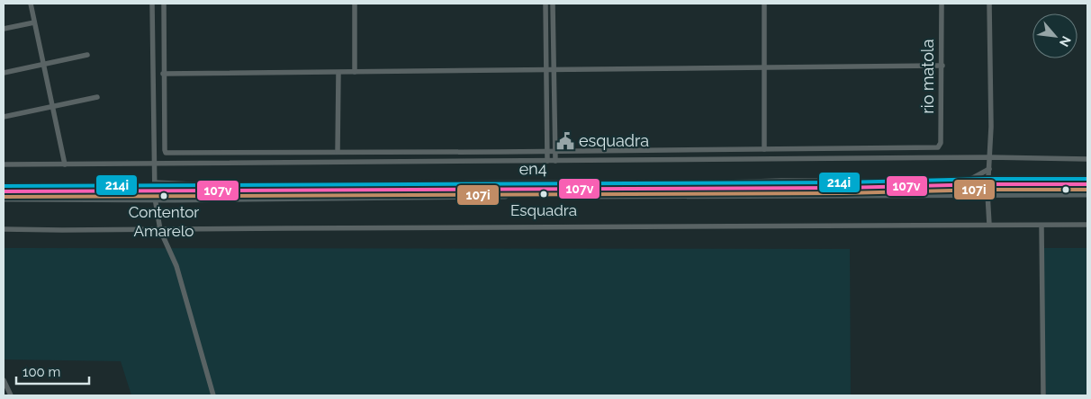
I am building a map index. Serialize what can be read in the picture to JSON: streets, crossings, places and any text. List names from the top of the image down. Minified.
{"streets":{"street":["rio matola","en4"]},"places":{"public building":["esquadra"],"other":["Esquadra","Contentor Amarelo"]},"lines":["transit line 214i","transit line 107v","transit line 107i"],"scale_bar":"100 m","north":"bottom right"}
